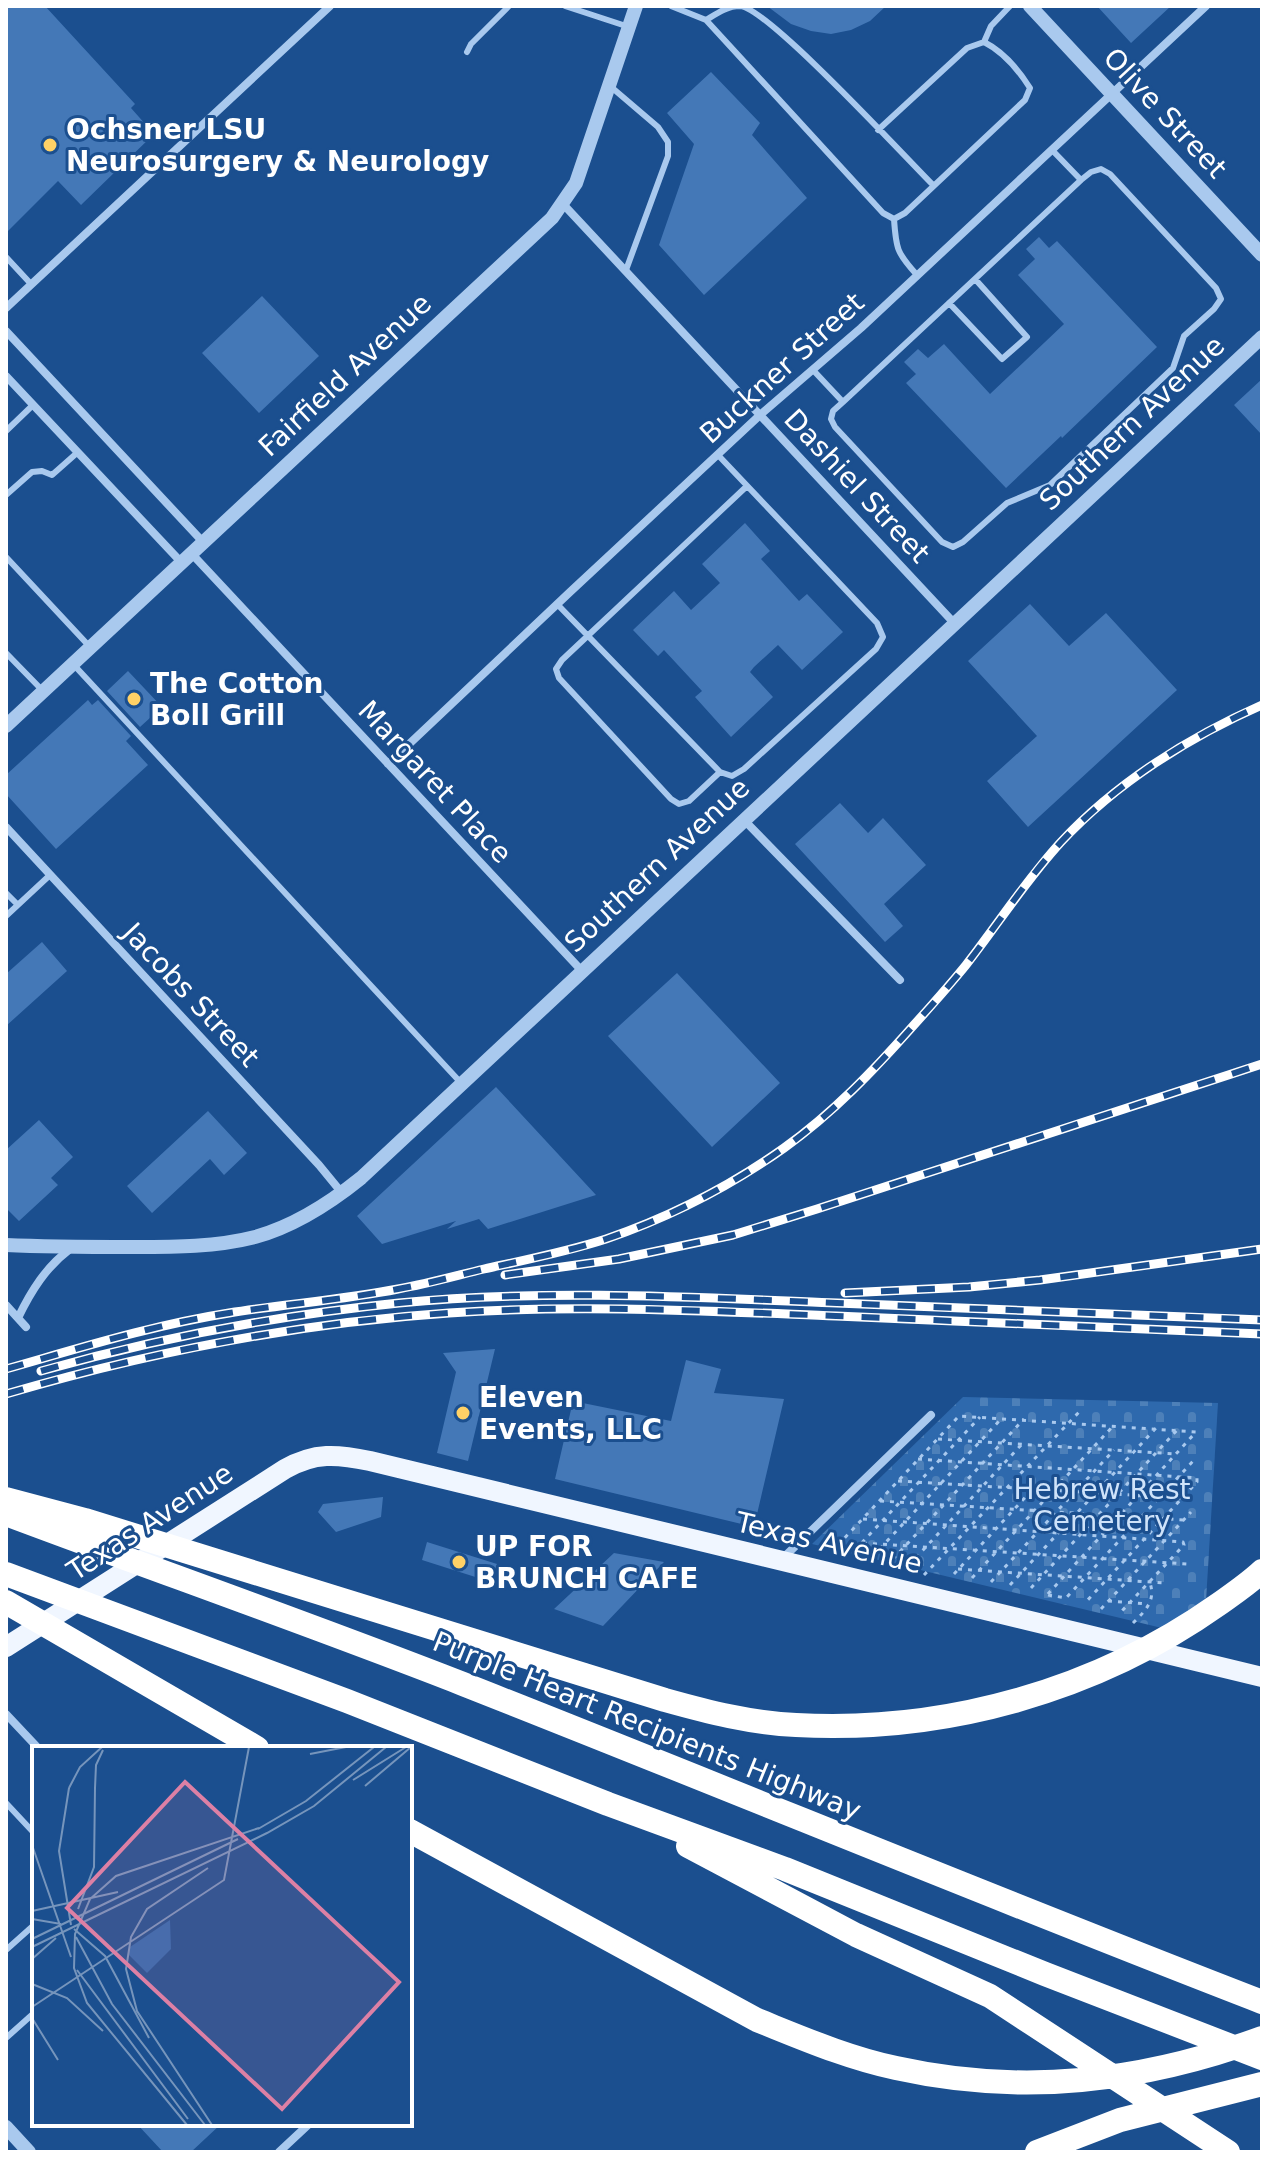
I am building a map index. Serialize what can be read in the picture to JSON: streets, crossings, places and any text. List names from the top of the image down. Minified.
{"streets":{"highway":["Purple Heart Recipients Highway"],"main road":["Texas Avenue"],"street":["Olive Street","Buckner Street","Fairfield Avenue","Southern Avenue","Dashiel Street","Margaret Place","Jacobs Street"]},"crossings":[["Olive Street","Buckner Street"],["Buckner Street","Dashiel Street"],["Buckner Street","Margaret Place"],["Fairfield Avenue","Dashiel Street"],["Fairfield Avenue","Margaret Place"],["Southern Avenue","Dashiel Street"],["Southern Avenue","Margaret Place"],["Southern Avenue","Jacobs Street"]],"parks":["Hebrew Rest Cemetery"],"places":["Ochsner LSU Neurosurgery & Neurology","The Cotton Boll Grill","Eleven Events, LLC","UP FOR BRUNCH CAFE"]}
